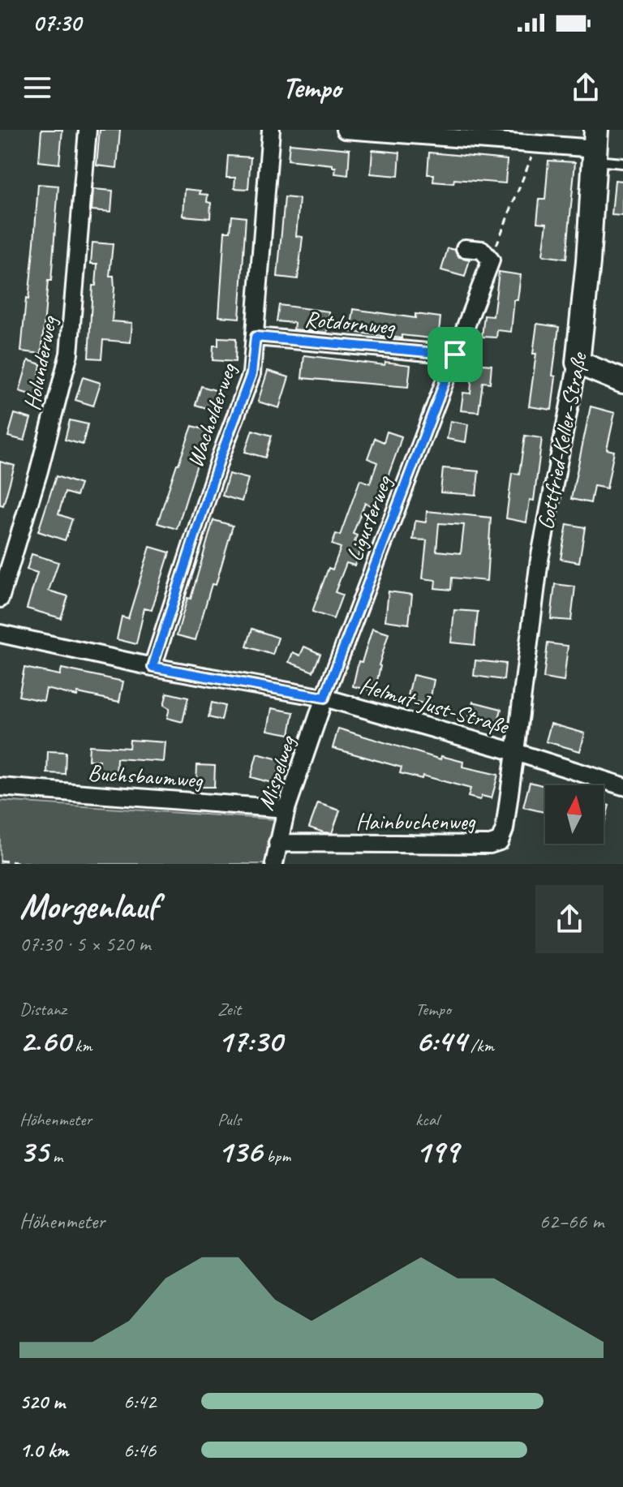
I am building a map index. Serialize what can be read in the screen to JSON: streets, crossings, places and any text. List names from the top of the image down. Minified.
{"streets":{"street":["Rotdornweg","Holunderweg","Wacholderweg","Gottfried-Keller-Straße","Ligusterweg","Helmut-Just-Straße","Mispelweg","Buchsbaumweg","Hainbuchenweg"]},"crossings":[["Rotdornweg","Wacholderweg"],["Rotdornweg","Ligusterweg"],["Wacholderweg","Helmut-Just-Straße"],["Gottfried-Keller-Straße","Helmut-Just-Straße"],["Gottfried-Keller-Straße","Hainbuchenweg"],["Ligusterweg","Helmut-Just-Straße"],["Ligusterweg","Mispelweg"],["Helmut-Just-Straße","Mispelweg"],["Helmut-Just-Straße","Hainbuchenweg"],["Mispelweg","Buchsbaumweg"],["Mispelweg","Hainbuchenweg"]],"north":"top","page":{"status":"07:30","header":"Tempo","heading":["Morgenlauf","07:30 · 5 × 520 m"],"stats":[["Distanz","2.60 km"],["Zeit","17:30"],["Tempo","6:44 /km"],["Höhenmeter","35 m"],["Puls","136 bpm"],["kcal","199"]],"chart":["Höhenmeter","62–66 m"],"list":[{"name":"520 m","note":"6:42"},{"name":"1.0 km","note":"6:46"}]}}
